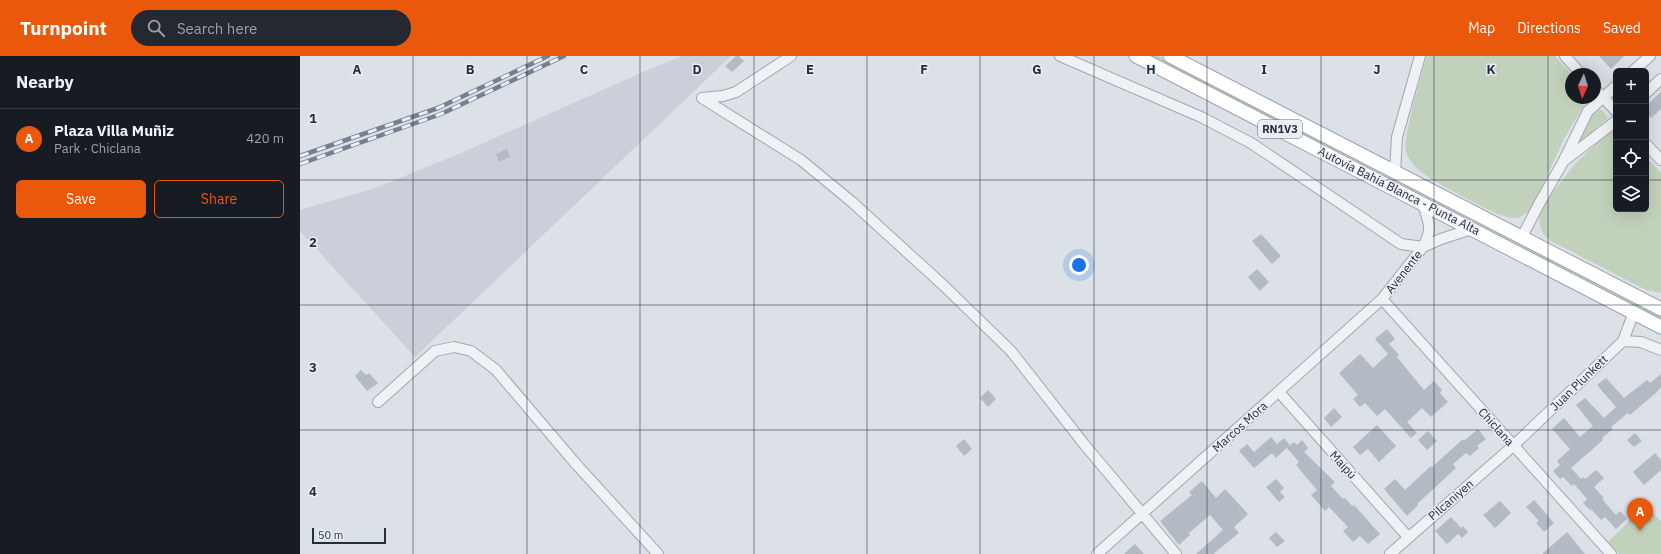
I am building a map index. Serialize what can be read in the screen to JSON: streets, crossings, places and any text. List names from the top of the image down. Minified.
{"streets":{"main road":["RN1V3","Autovía Bahía Blanca - Punta Alta"],"street":["Avenente","Juan Plunkett","Marcos Mora","Chiclana","Maipú","Pilcaniyen"]},"crossings":[["Autovía Bahía Blanca - Punta Alta","Avenente"],["Autovía Bahía Blanca - Punta Alta","Juan Plunkett"],["Avenente","Marcos Mora"],["Avenente","Chiclana"],["Juan Plunkett","Chiclana"],["Juan Plunkett","Pilcaniyen"],["Marcos Mora","Chiclana"],["Marcos Mora","Maipú"],["Chiclana","Pilcaniyen"],["Maipú","Pilcaniyen"]],"scale_bar":"50 m","north":"bottom","page":{"header":"Turnpoint","search":"Search here","nav":["Map","Directions","Saved"],"heading":"Nearby","map_buttons":["+","−"],"list":[{"mark":"A","name":"Plaza Villa Muñiz","note":"Park · Chiclana","value":"420 m"}],"buttons":["Save","Share"],"pins":"A","scale":"50 m"},"grid":{"columns":["A","B","C","D","E","F","G","H","I","J","K"],"rows":["1","2","3","4"]}}
